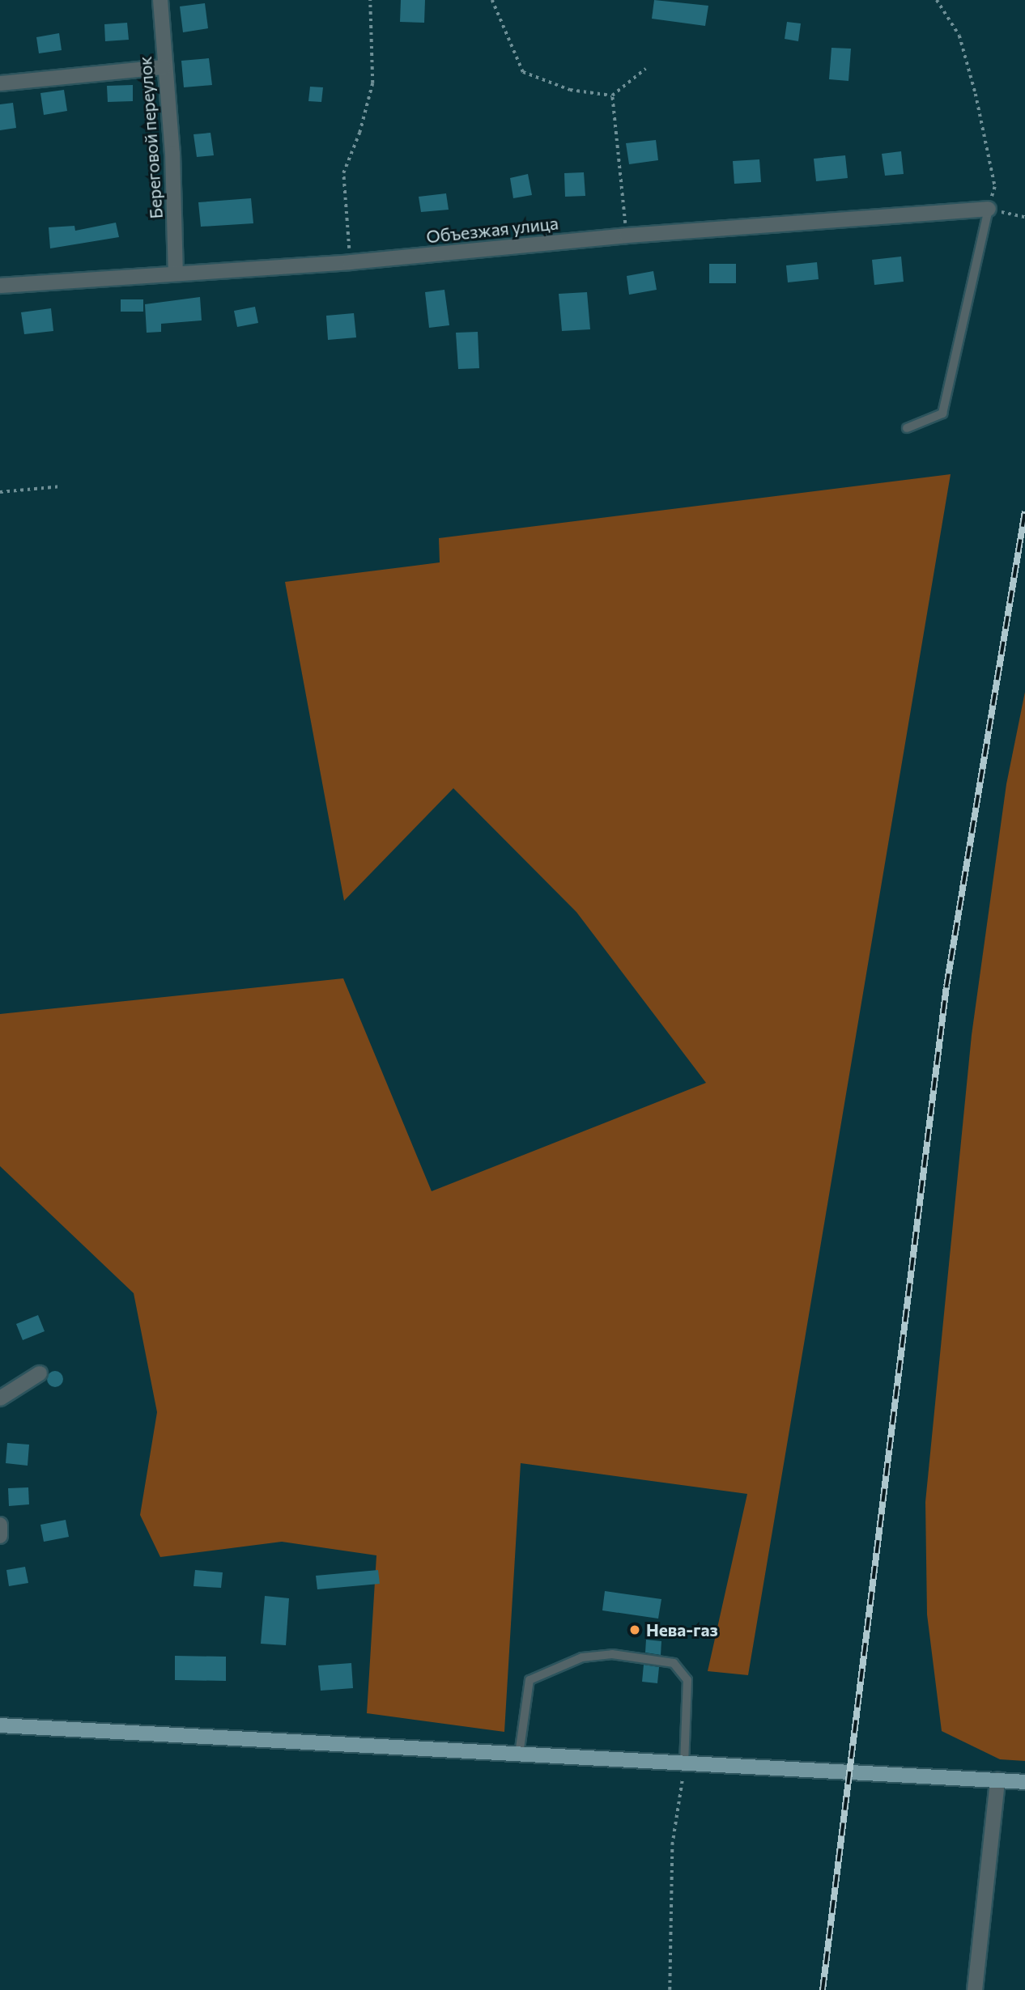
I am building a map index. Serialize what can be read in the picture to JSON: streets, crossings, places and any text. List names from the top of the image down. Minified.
{"streets":{"street":["Береговой переулок","Объезжая улица"]},"crossings":[["Береговой переулок","Объезжая улица"]],"places":["Нева-газ"]}
